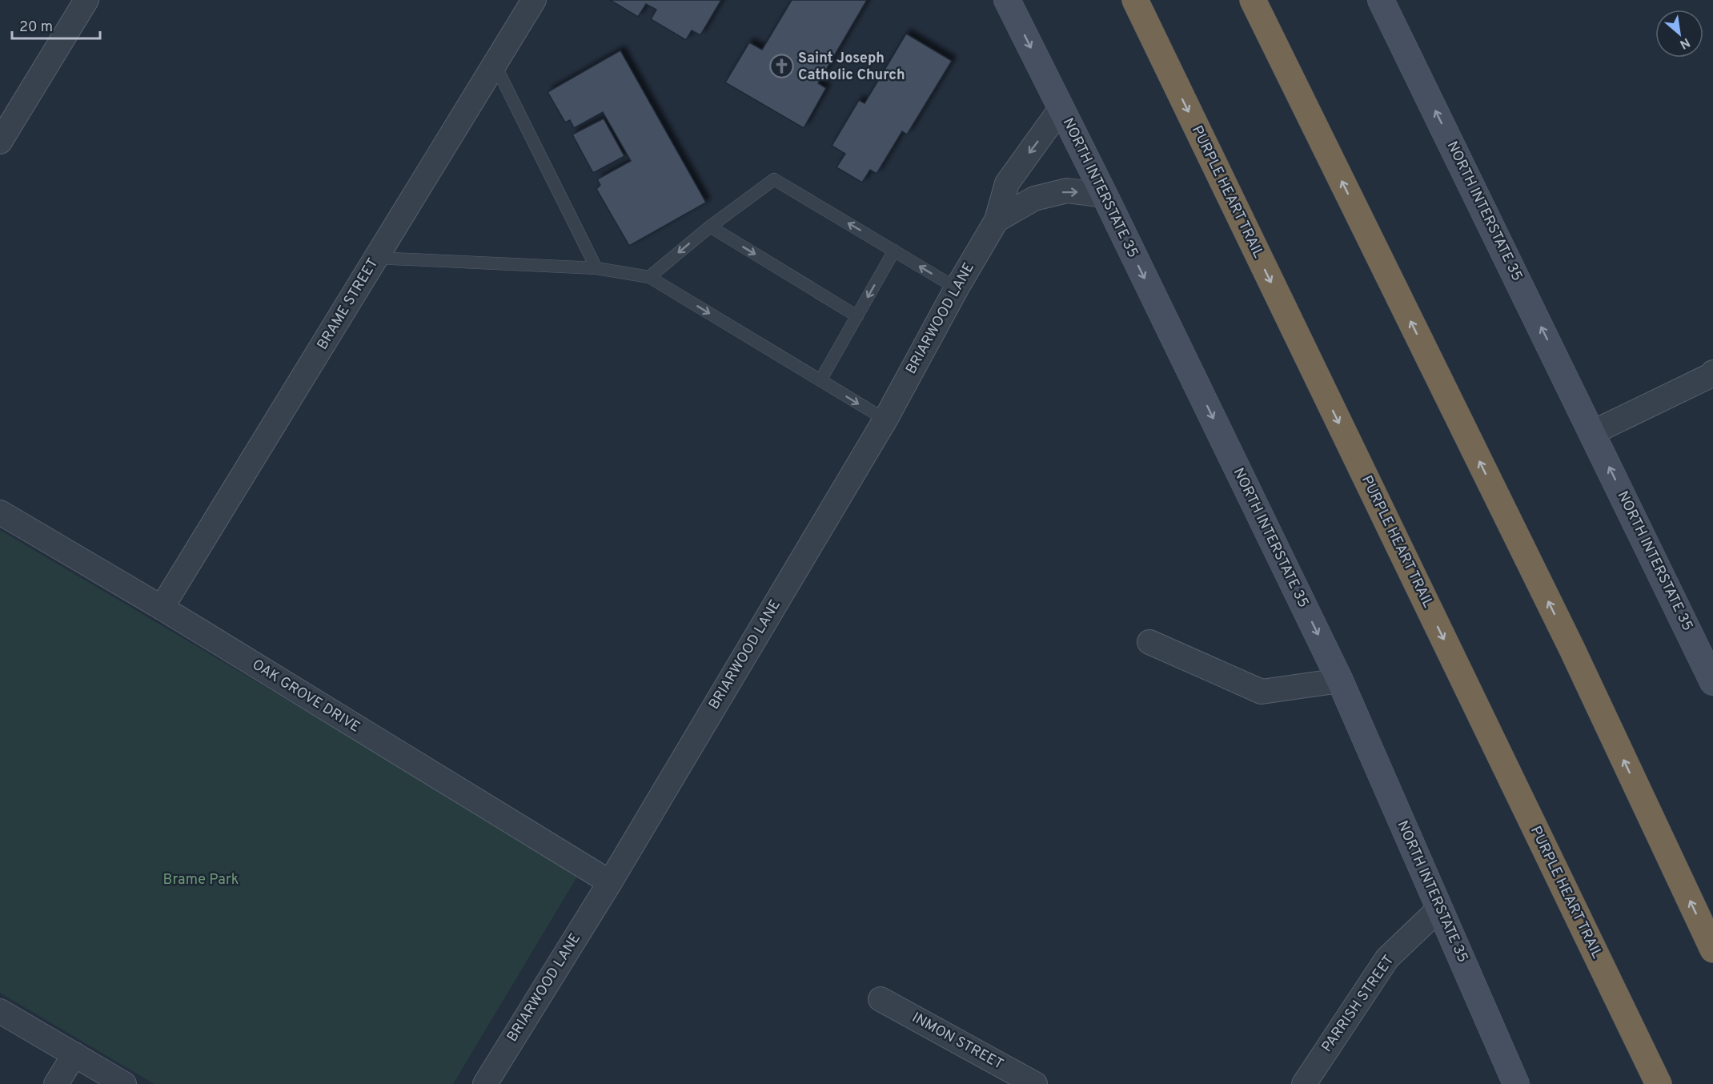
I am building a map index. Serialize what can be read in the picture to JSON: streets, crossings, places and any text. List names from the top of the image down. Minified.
{"streets":{"highway":["PURPLE HEART TRAIL"],"main road":["NORTH INTERSTATE 35"],"street":["BRAME STREET","BRIARWOOD LANE","OAK GROVE DRIVE","PARRISH STREET","INMON STREET"]},"crossings":[["NORTH INTERSTATE 35","BRIARWOOD LANE"],["NORTH INTERSTATE 35","PARRISH STREET"],["BRAME STREET","OAK GROVE DRIVE"],["BRIARWOOD LANE","OAK GROVE DRIVE"]],"parks":["Brame Park"],"places":{"church":["Saint Joseph Catholic Church"]},"scale_bar":"20 m","north":"bottom right"}
